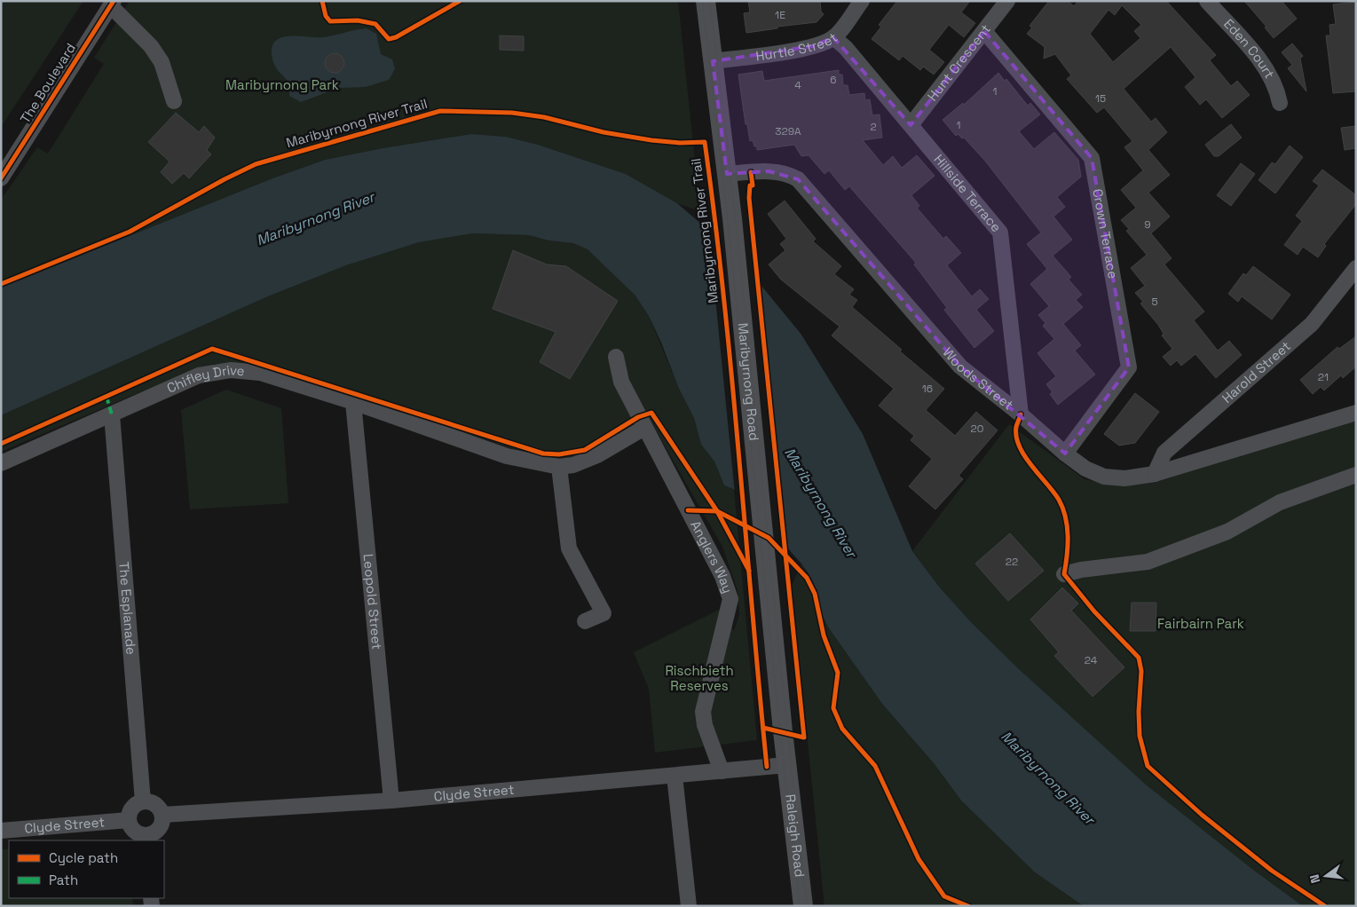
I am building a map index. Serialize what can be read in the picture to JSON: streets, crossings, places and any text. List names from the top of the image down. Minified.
{"streets":{"main road":["Maribyrnong Road","Raleigh Road"],"street":["Hurtle Street","Eden Court","Hunt Crescent","The Boulevard","Hillside Terrace","Crown Terrace","Harold Street","Woods Street","Chifley Drive","Anglers Way","Leopold Street","The Esplanade","Clyde Street"],"cycle path":["Maribyrnong River Trail"]},"crossings":[["Hurtle Street","Hillside Terrace"],["Hurtle Street","Maribyrnong Road"],["Hunt Crescent","Hillside Terrace"],["Hunt Crescent","Crown Terrace"],["Hillside Terrace","Woods Street"],["Crown Terrace","Woods Street"],["Harold Street","Woods Street"],["Woods Street","Maribyrnong Road"],["Chifley Drive","Anglers Way"],["Chifley Drive","Leopold Street"],["Chifley Drive","The Esplanade"],["Maribyrnong Road","Clyde Street"],["Maribyrnong Road","Raleigh Road"],["Anglers Way","Clyde Street"],["Leopold Street","Clyde Street"],["The Esplanade","Clyde Street"],["Clyde Street","Raleigh Road"]],"water":["Maribyrnong River"],"parks":["Maribyrnong Park","Fairbairn Park","Rischbieth Reserves"],"house_numbers":["1E","6","4","1","15","1","2","329A","9","5","21","16","20","22","24"],"legend":["Cycle path","Path"],"north":"left"}
